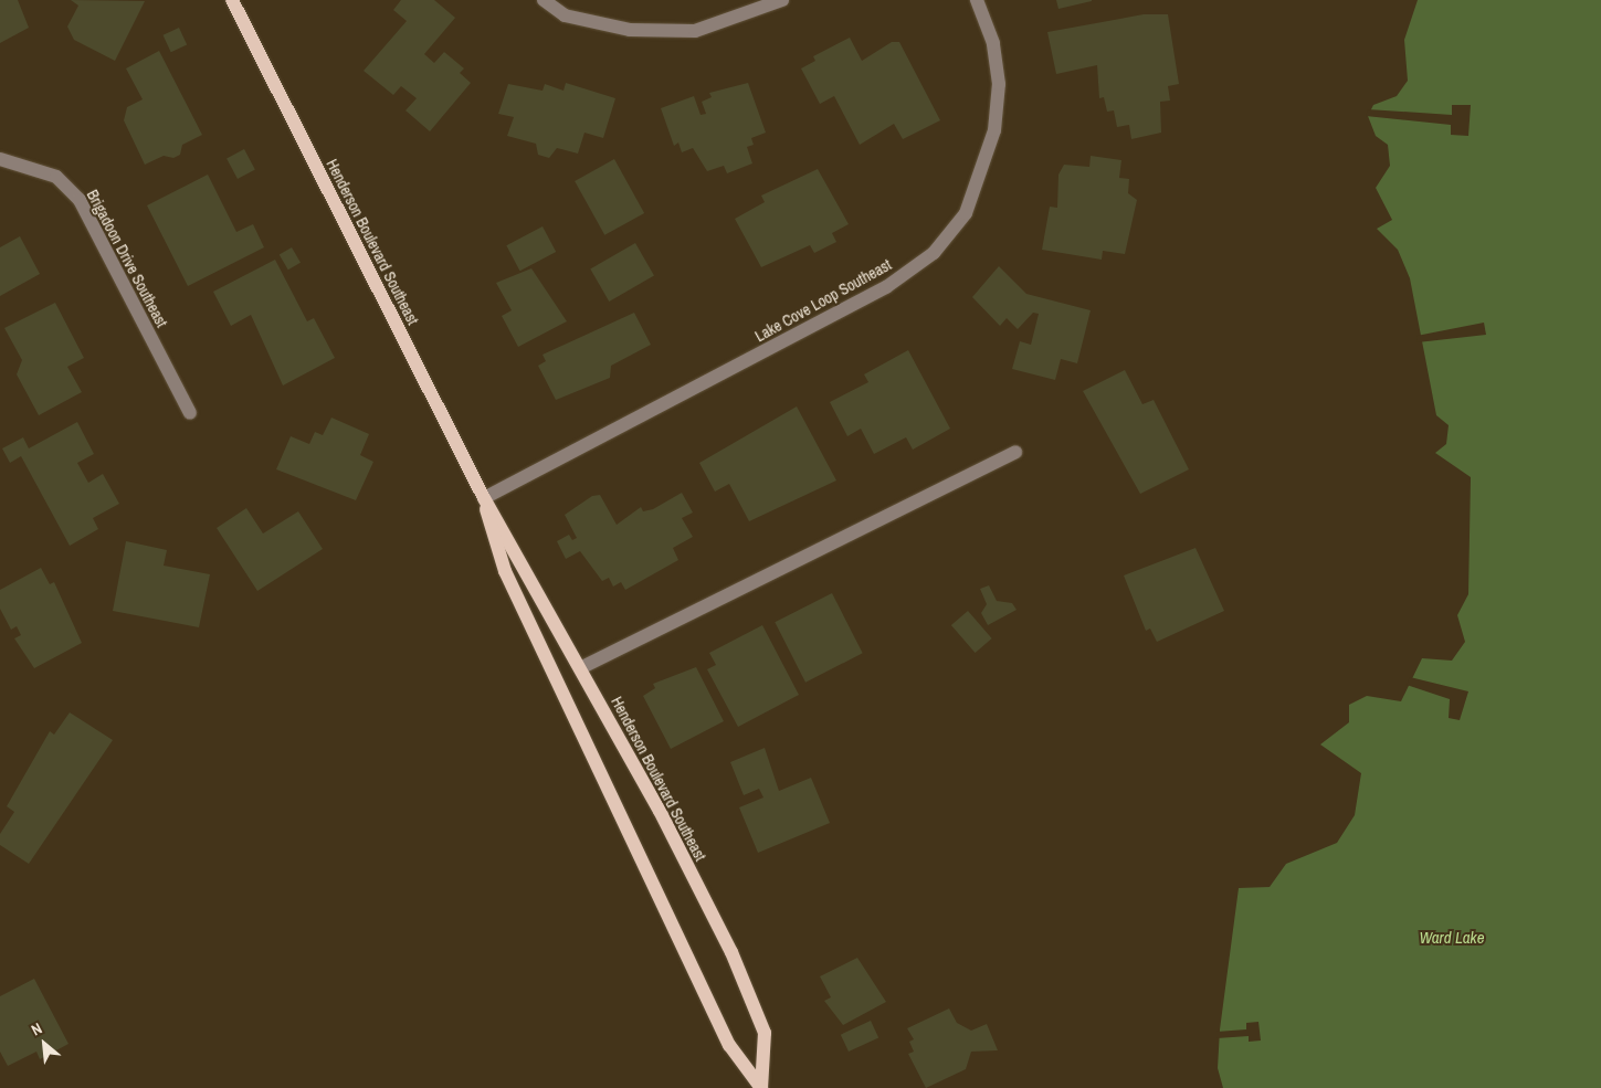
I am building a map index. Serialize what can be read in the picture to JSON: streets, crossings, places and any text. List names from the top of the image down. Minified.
{"streets":{"main road":["Henderson Boulevard Southeast"],"street":["Brigadoon Drive Southeast","Lake Cove Loop Southeast"]},"crossings":[["Henderson Boulevard Southeast","Lake Cove Loop Southeast"]],"water":["Ward Lake"],"north":"top left"}
